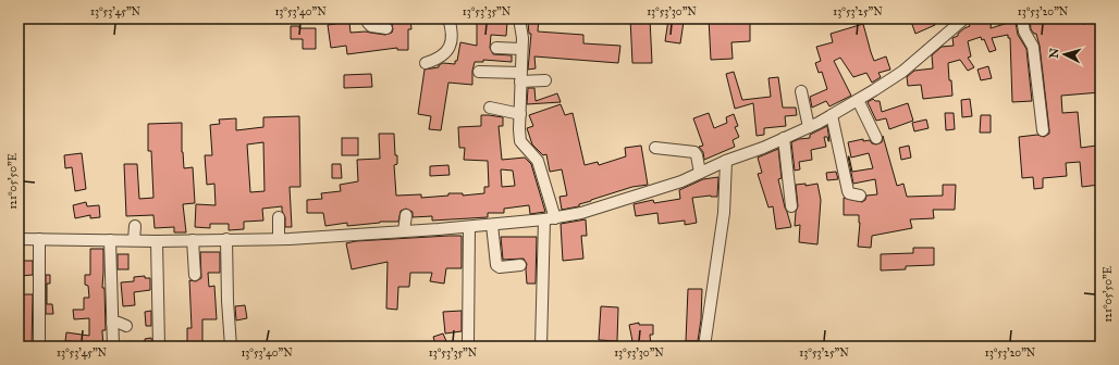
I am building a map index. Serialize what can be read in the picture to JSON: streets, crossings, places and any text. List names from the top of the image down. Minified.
{"north":"left","coordinates":["13°53'45\"N","13°53'40\"N","13°53'35\"N","13°53'30\"N","13°53'25\"N","13°53'20\"N","121°05'50\"E"]}
